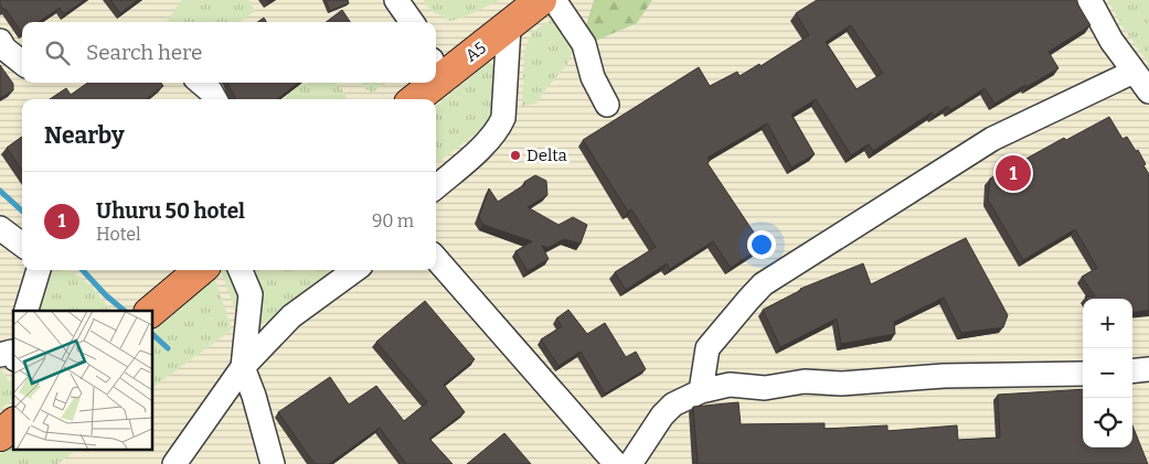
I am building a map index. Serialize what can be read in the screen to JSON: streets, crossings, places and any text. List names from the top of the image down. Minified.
{"streets":{"highway":["A5"]},"places":["Delta"],"page":{"search":"Search here","heading":"Nearby","pins":"1","list":[{"mark":"1","name":"Uhuru 50 hotel","note":"Hotel","value":"90 m"}],"map_buttons":["+","−"]}}
